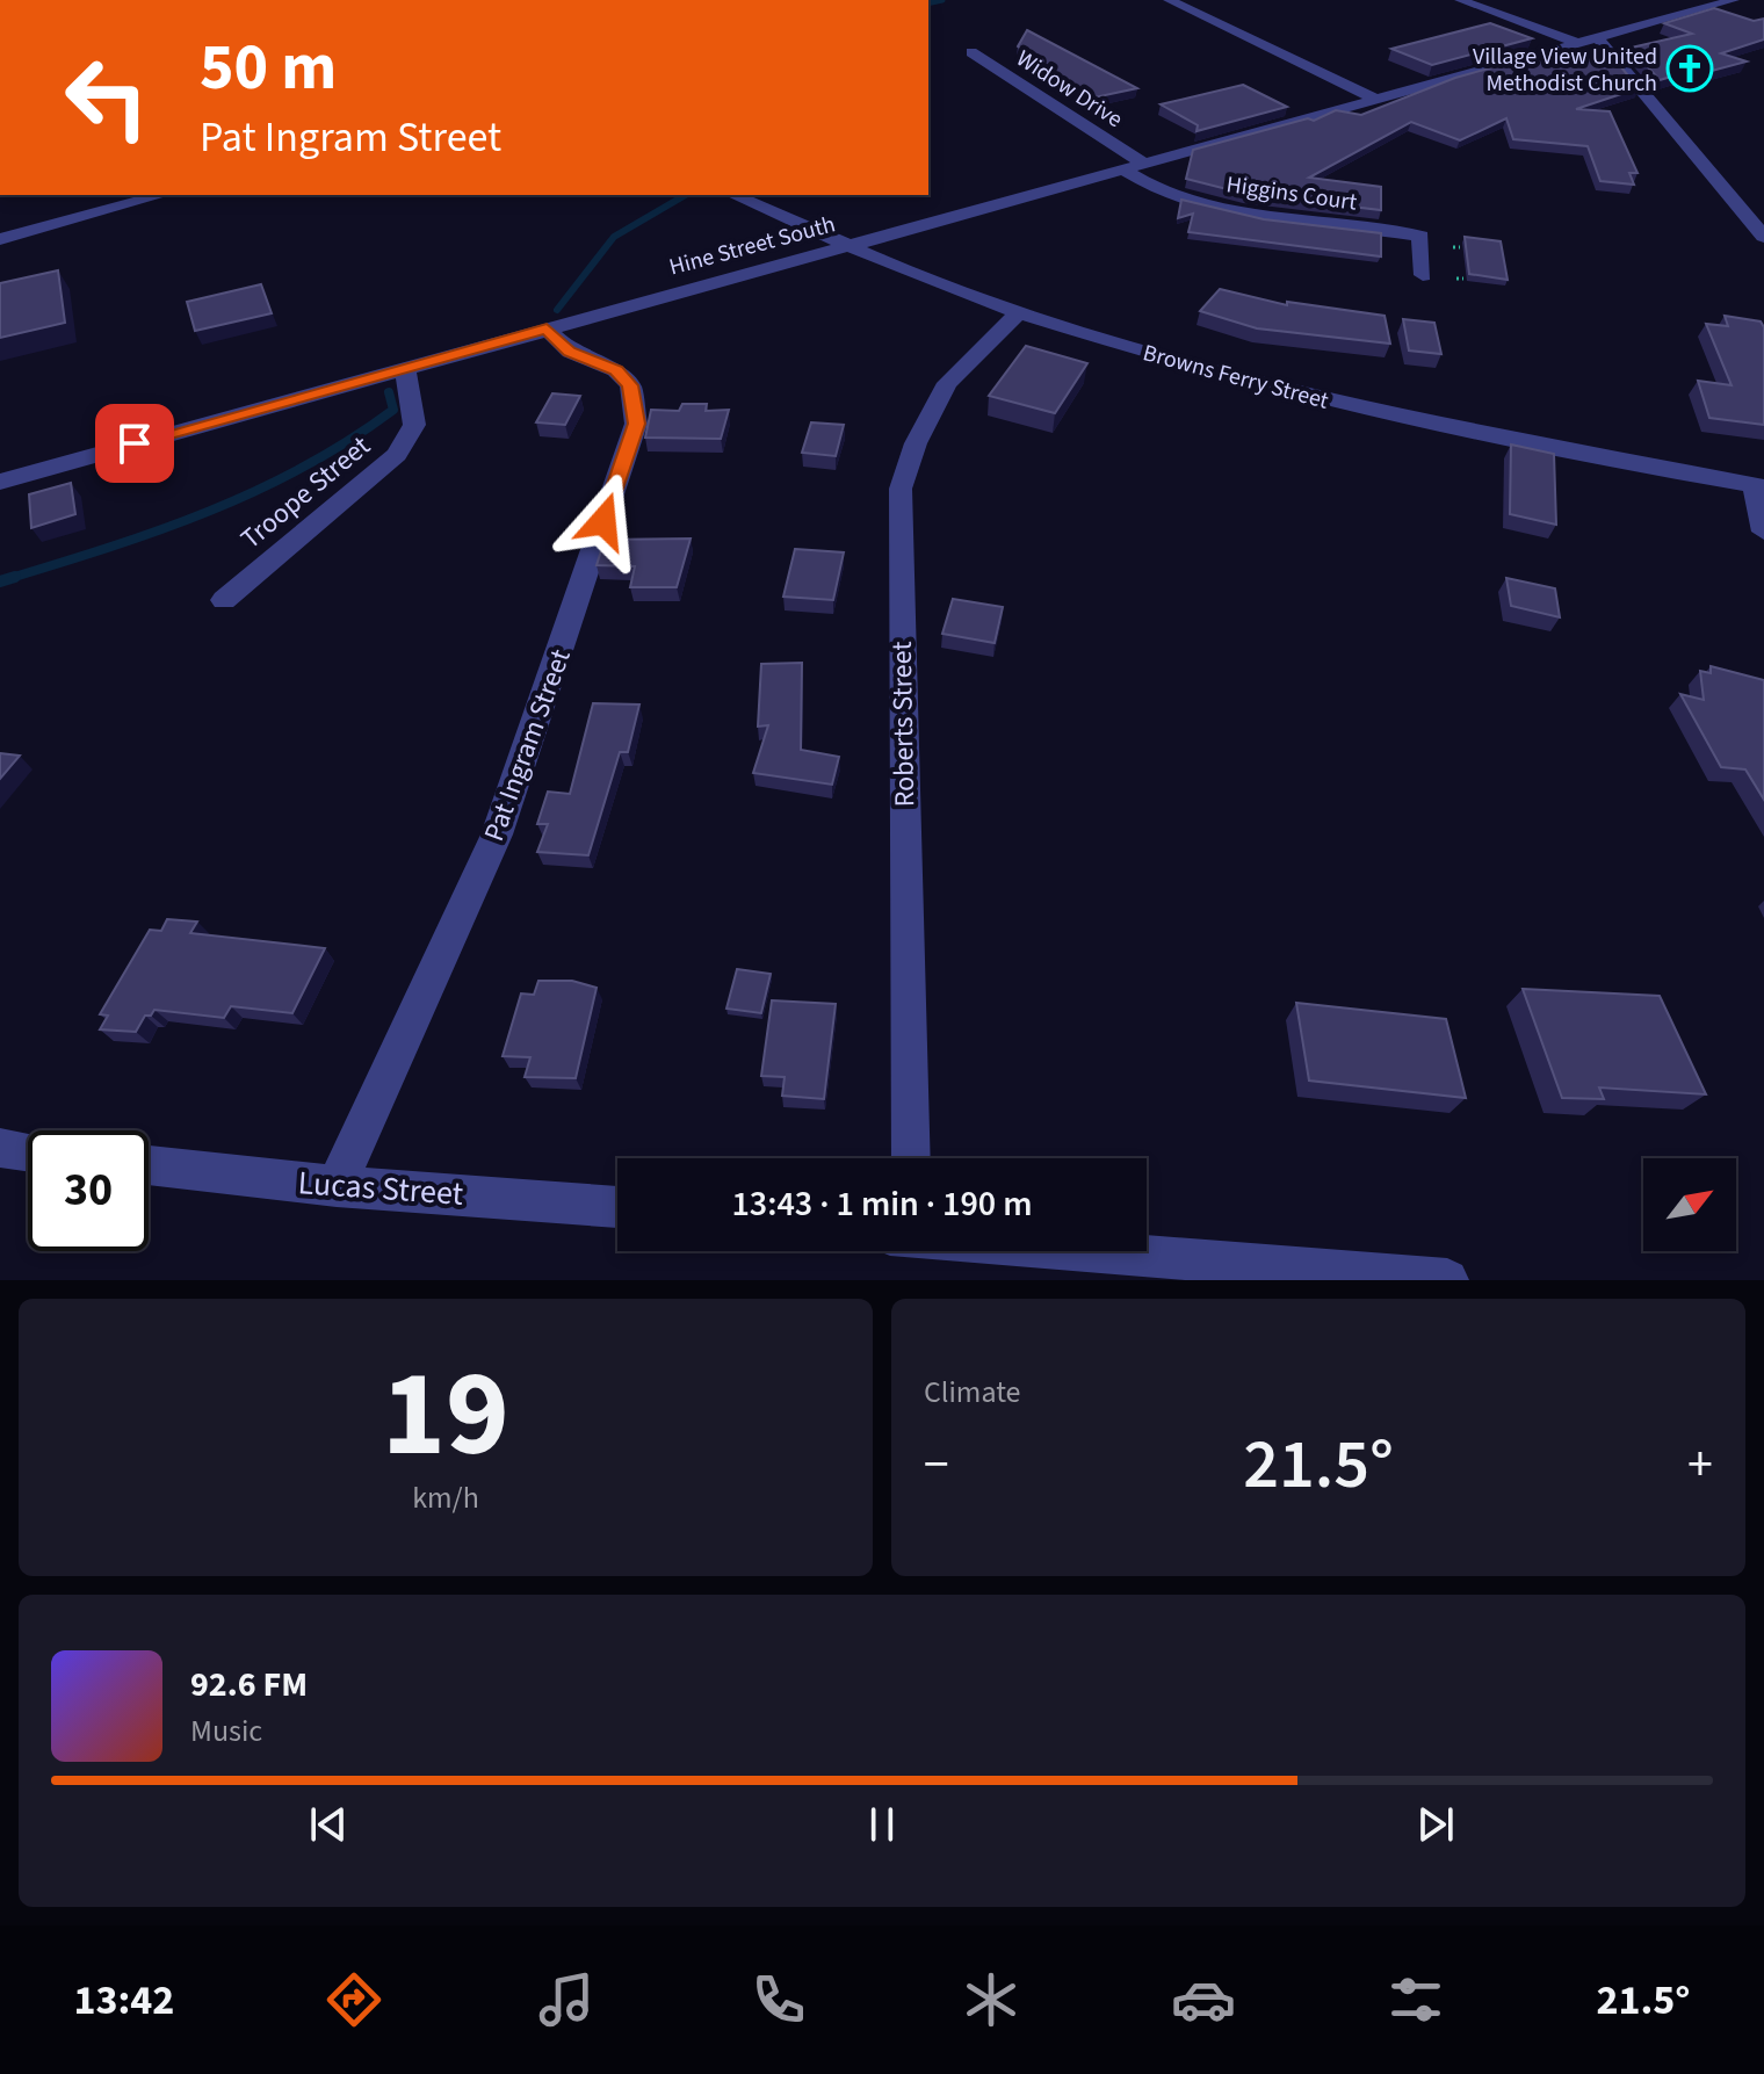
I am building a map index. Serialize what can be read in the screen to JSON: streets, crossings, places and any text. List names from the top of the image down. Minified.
{"streets":{"street":["Widow Drive","Higgins Court","Hine Street South","Browns Ferry Street","Troope Street","Roberts Street","Pat Ingram Street","Lucas Street"]},"crossings":[["Widow Drive","Hine Street South"],["Higgins Court","Hine Street South"],["Hine Street South","Browns Ferry Street"],["Hine Street South","Troope Street"],["Hine Street South","Pat Ingram Street"],["Browns Ferry Street","Roberts Street"],["Pat Ingram Street","Lucas Street"]],"places":{"church":["Village View United Methodist Church"]},"north":"top right","page":{"turn":["50 m","Pat Ingram Street"],"limit":"30","trip":"13:43 · 1 min · 190 m","tile":[["19","km/h"],"Climate"],"heat":["−","21.5°","+"],"song":["92.6 FM","Music"],"tabs":["13:42","21.5°"]}}
